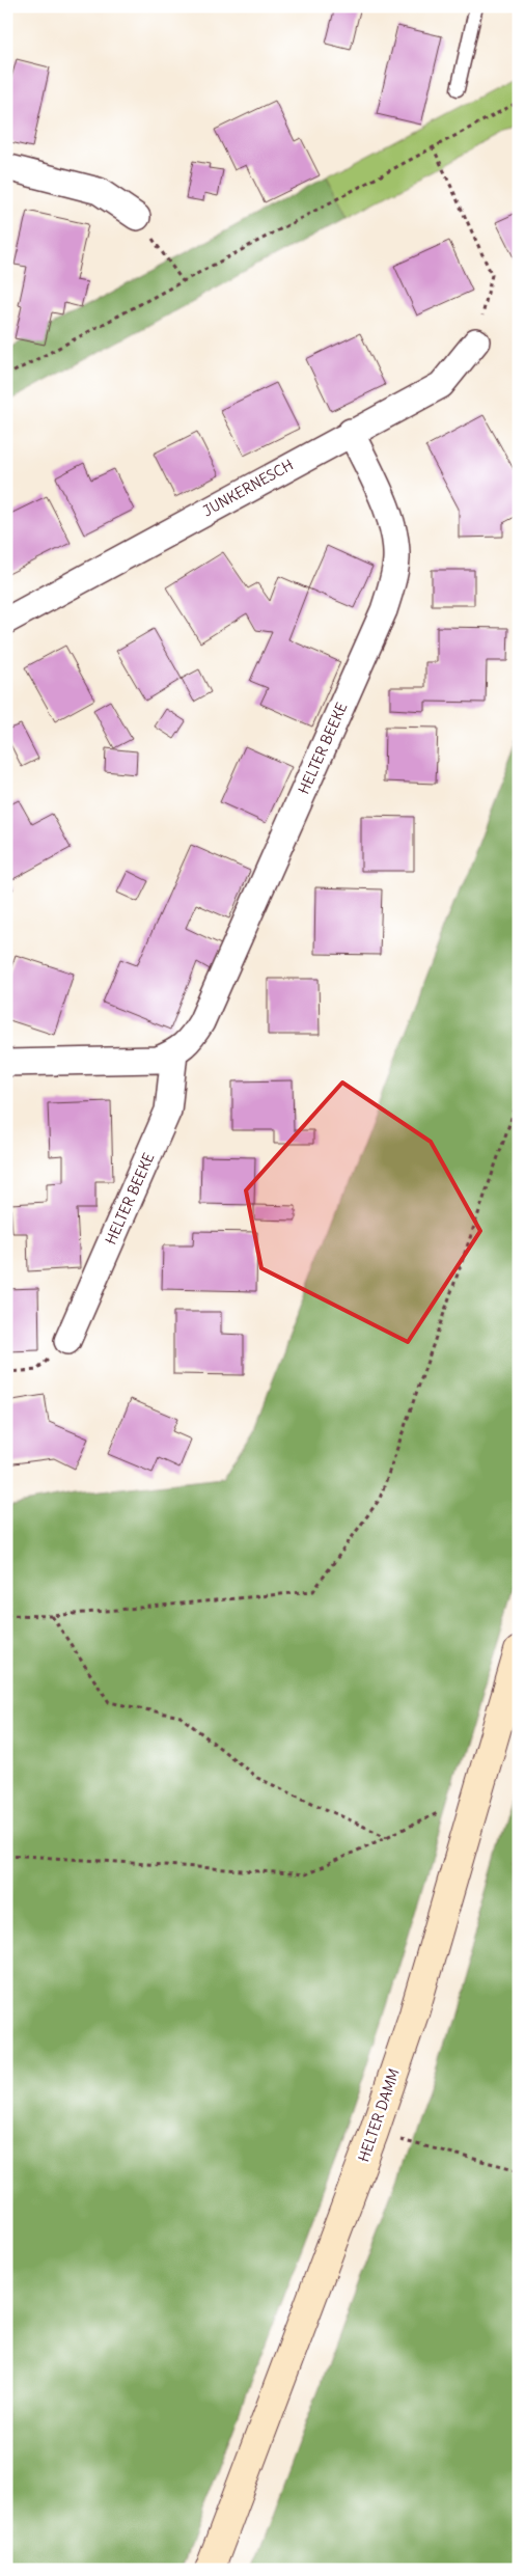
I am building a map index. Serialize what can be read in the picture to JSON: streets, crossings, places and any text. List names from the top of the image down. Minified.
{"streets":{"street":["JUNKERNESCH","HELTER BEEKE","HELTER DAMM"]},"crossings":[["JUNKERNESCH","HELTER BEEKE"]]}
